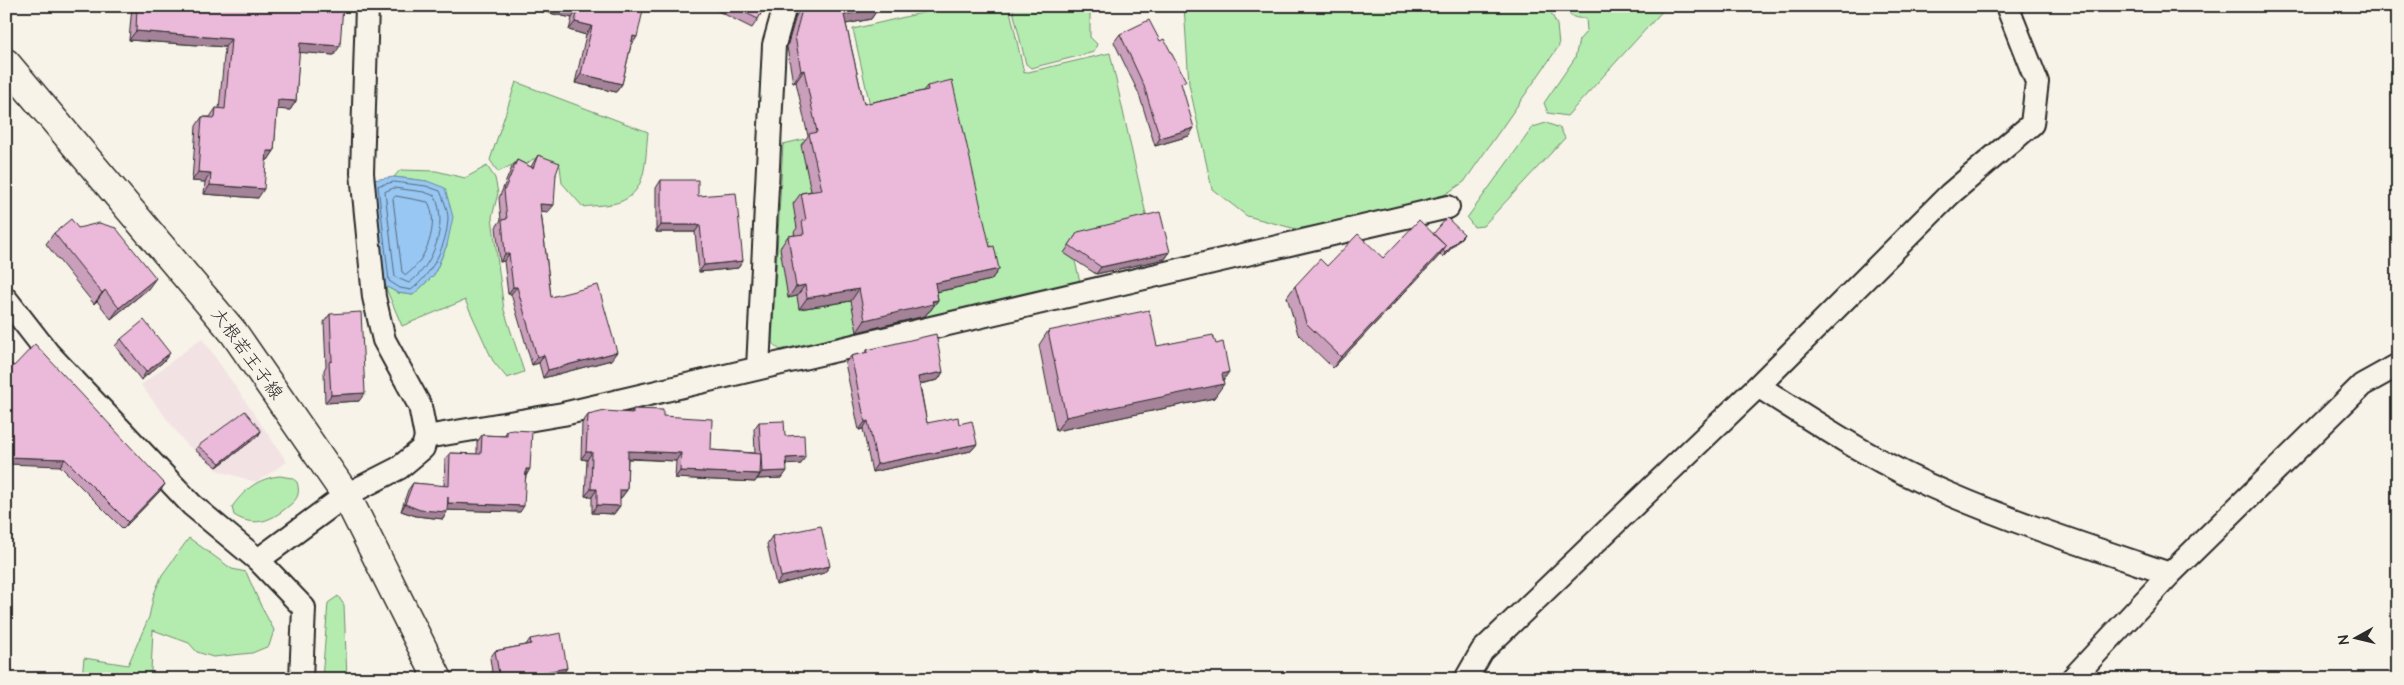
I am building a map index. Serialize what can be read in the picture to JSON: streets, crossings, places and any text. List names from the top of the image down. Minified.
{"streets":{"street":["大根若王子線"]},"north":"left"}
